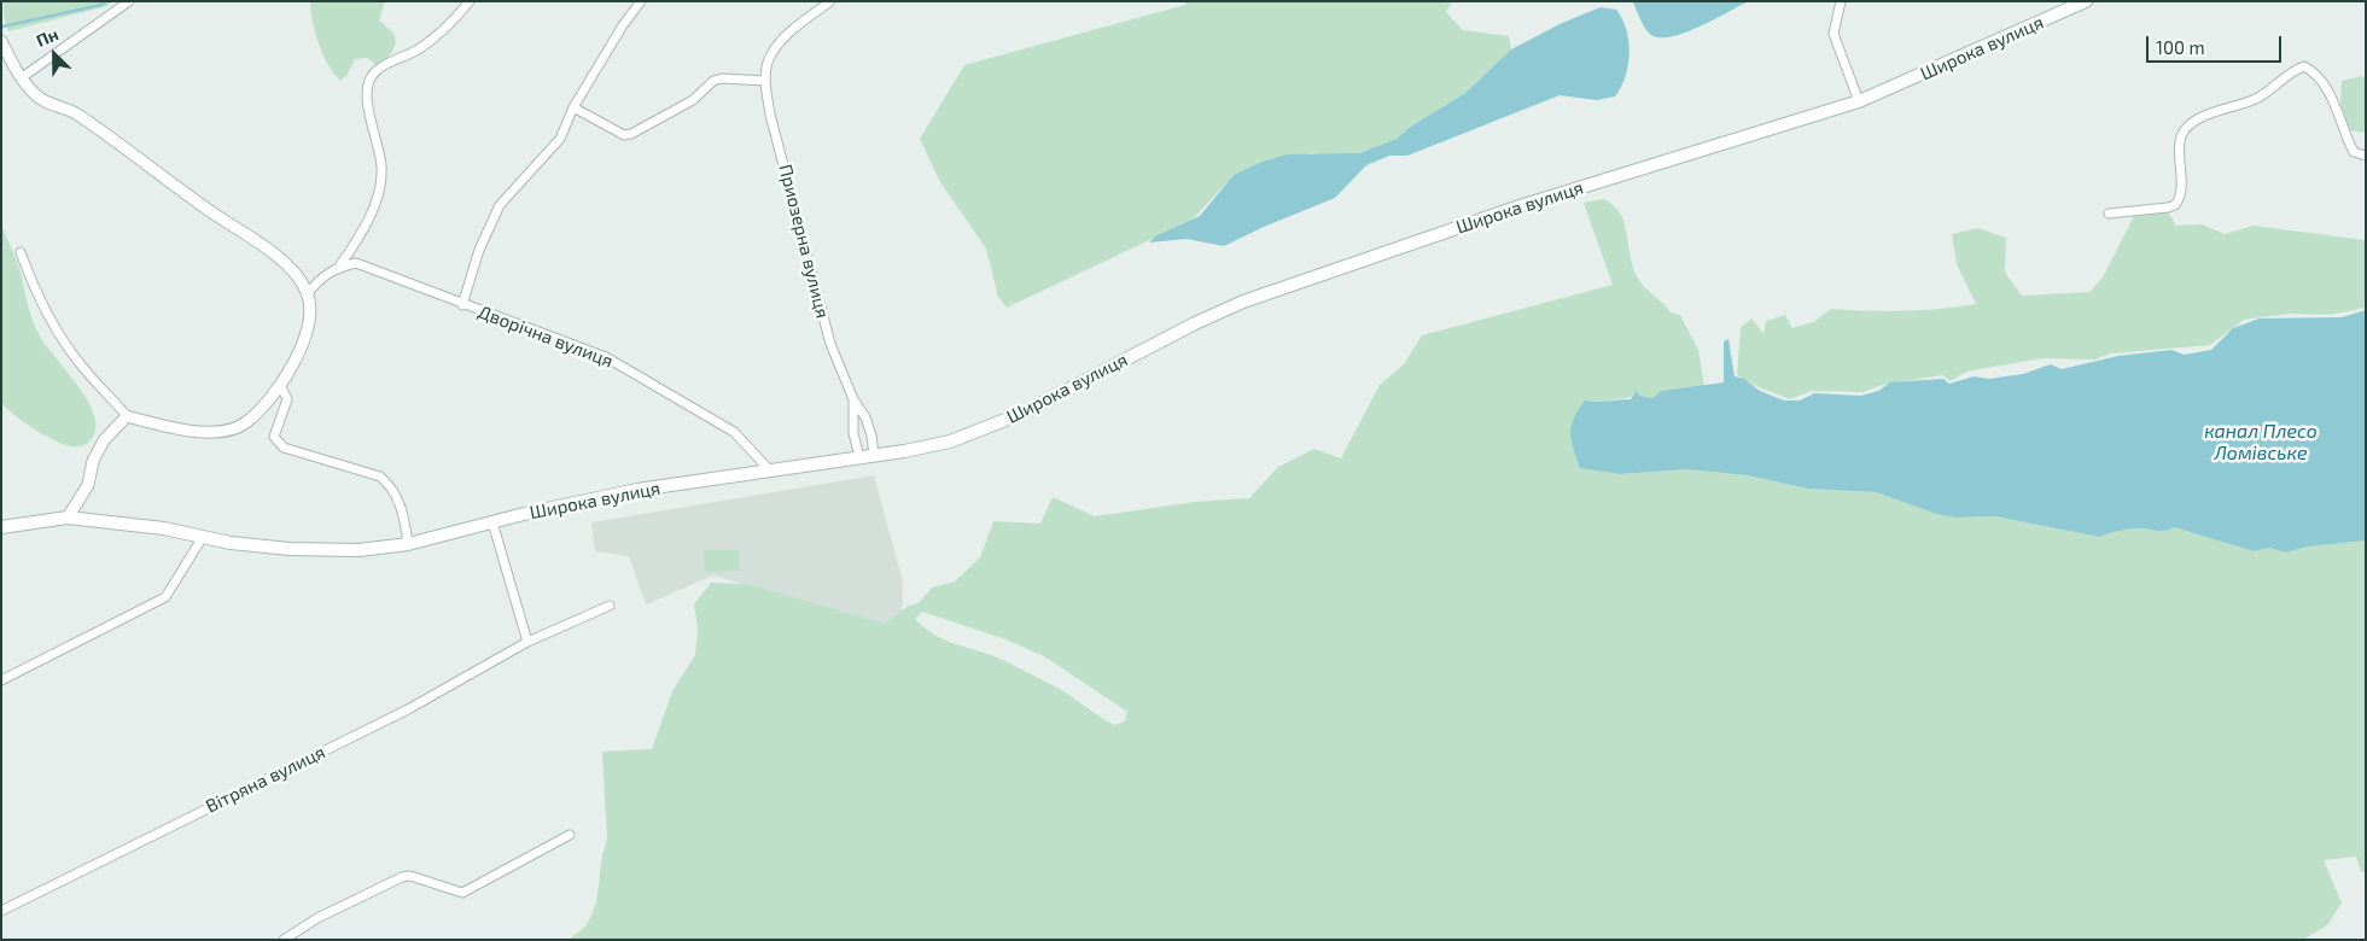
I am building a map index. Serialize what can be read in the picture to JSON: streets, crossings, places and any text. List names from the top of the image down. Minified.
{"streets":{"main road":["Широка вулиця"],"street":["Приозерна вулиця","Дворічна вулиця","Вітряна вулиця"]},"crossings":[["Широка вулиця","Приозерна вулиця"],["Широка вулиця","Дворічна вулиця"]],"water":["канал Плесо Ломівське"],"scale_bar":"100 m","north":"top left"}
